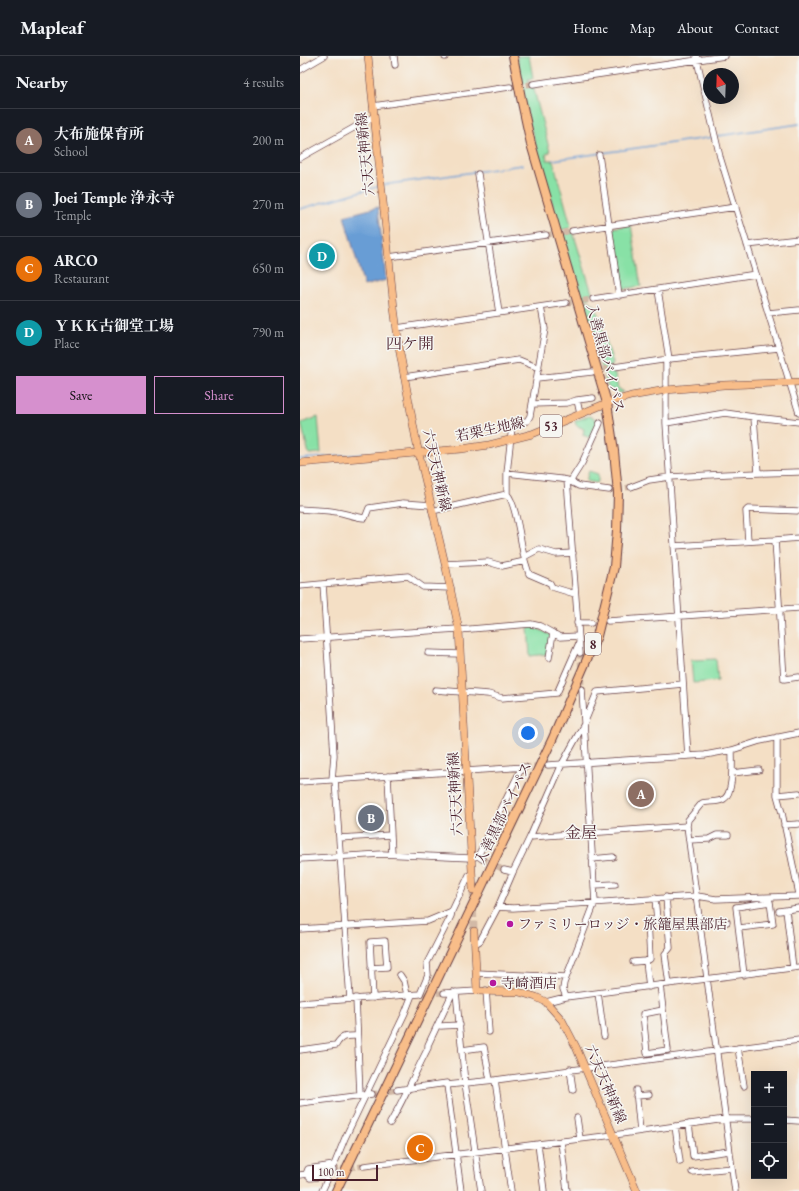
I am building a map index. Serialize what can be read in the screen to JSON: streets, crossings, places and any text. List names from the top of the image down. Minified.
{"streets":{"highway":["入善黒部バイパス","8"],"main road":["六天天神新線","53","若栗生地線"]},"crossings":[["六天天神新線","若栗生地線"],["入善黒部バイパス","若栗生地線"]],"districts":["四ケ開","金屋"],"places":["ファミリーロッジ・旅籠屋黒部店","寺崎酒店"],"scale_bar":"100 m","north":"top","page":{"header":"Mapleaf","nav":["Home","Map","About","Contact"],"heading":["Nearby","4 results"],"list":[{"mark":"A","name":"大布施保育所","note":"School","value":"200 m"},{"mark":"B","name":"Joei Temple 浄永寺","note":"Temple","value":"270 m"},{"mark":"C","name":"ARCO","note":"Restaurant","value":"650 m"},{"mark":"D","name":"ＹＫＫ古御堂工場","note":"Place","value":"790 m"}],"pins":["D","A","B","C"],"buttons":["Save","Share"],"map_buttons":["+","−"],"scale":"100 m"}}
